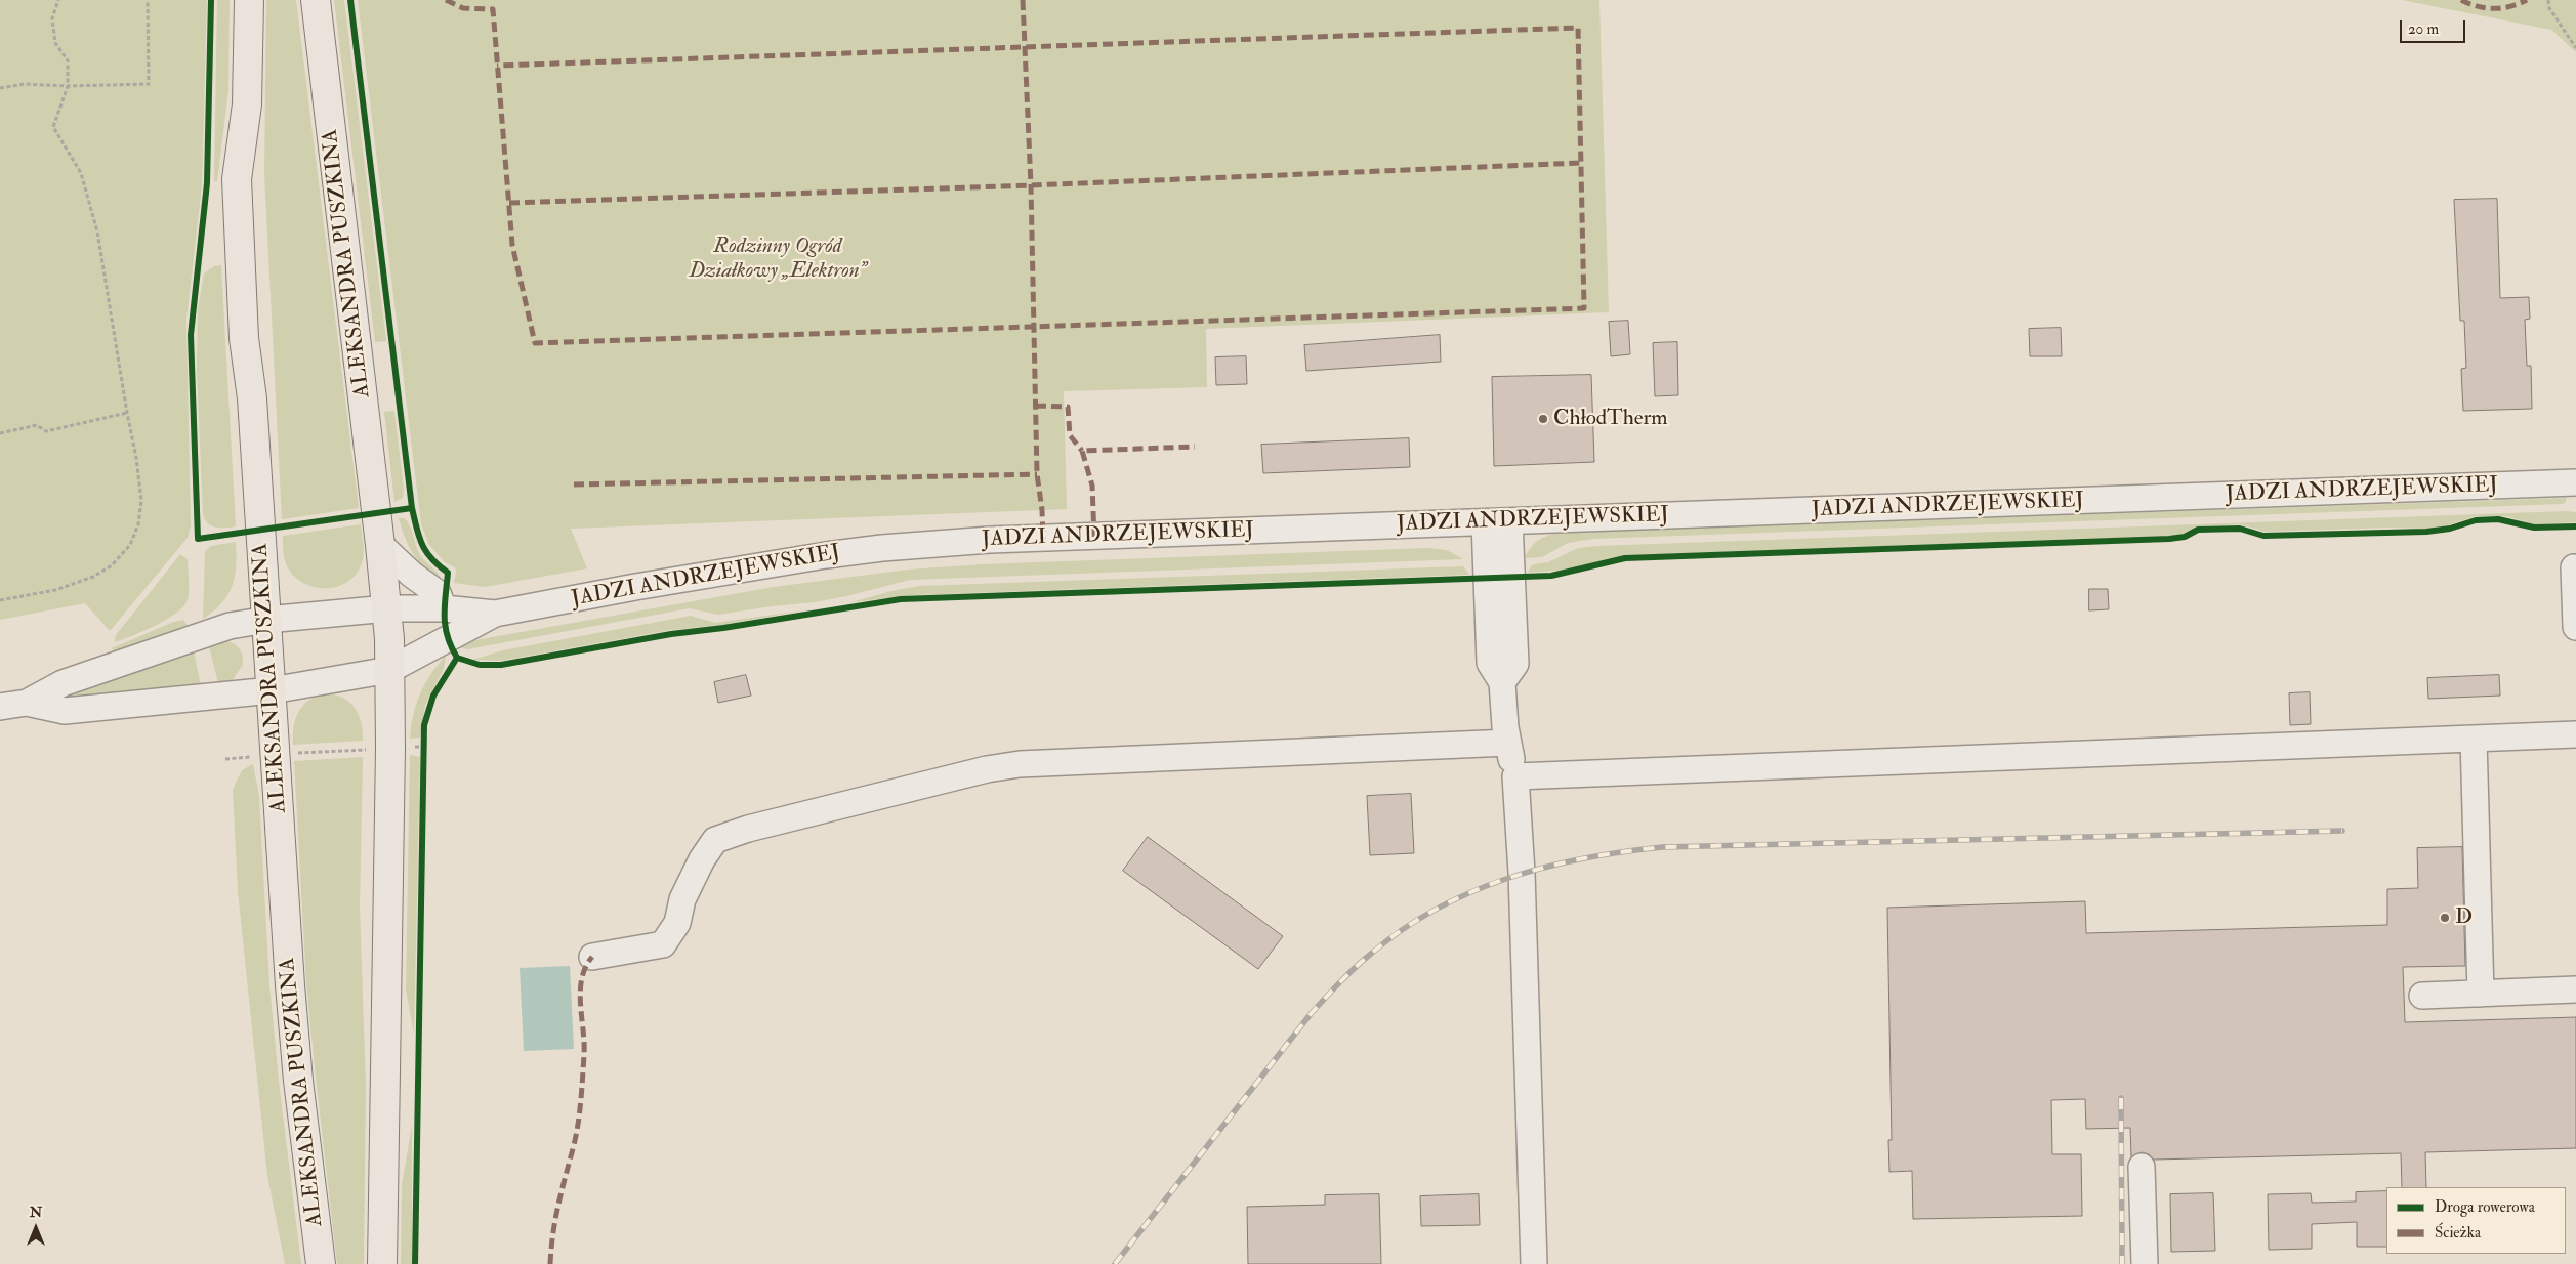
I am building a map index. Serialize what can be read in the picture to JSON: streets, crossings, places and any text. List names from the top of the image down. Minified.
{"streets":{"main road":["ALEKSANDRA PUSZKINA"],"street":["JADZI ANDRZEJEWSKIEJ"]},"crossings":[["ALEKSANDRA PUSZKINA","JADZI ANDRZEJEWSKIEJ"]],"parks":["Rodzinny Ogród Działkowy „Elektron”"],"places":["ChłodTherm","D"],"legend":["Droga rowerowa","Ścieżka"],"scale_bar":"20 m","north":"top"}
